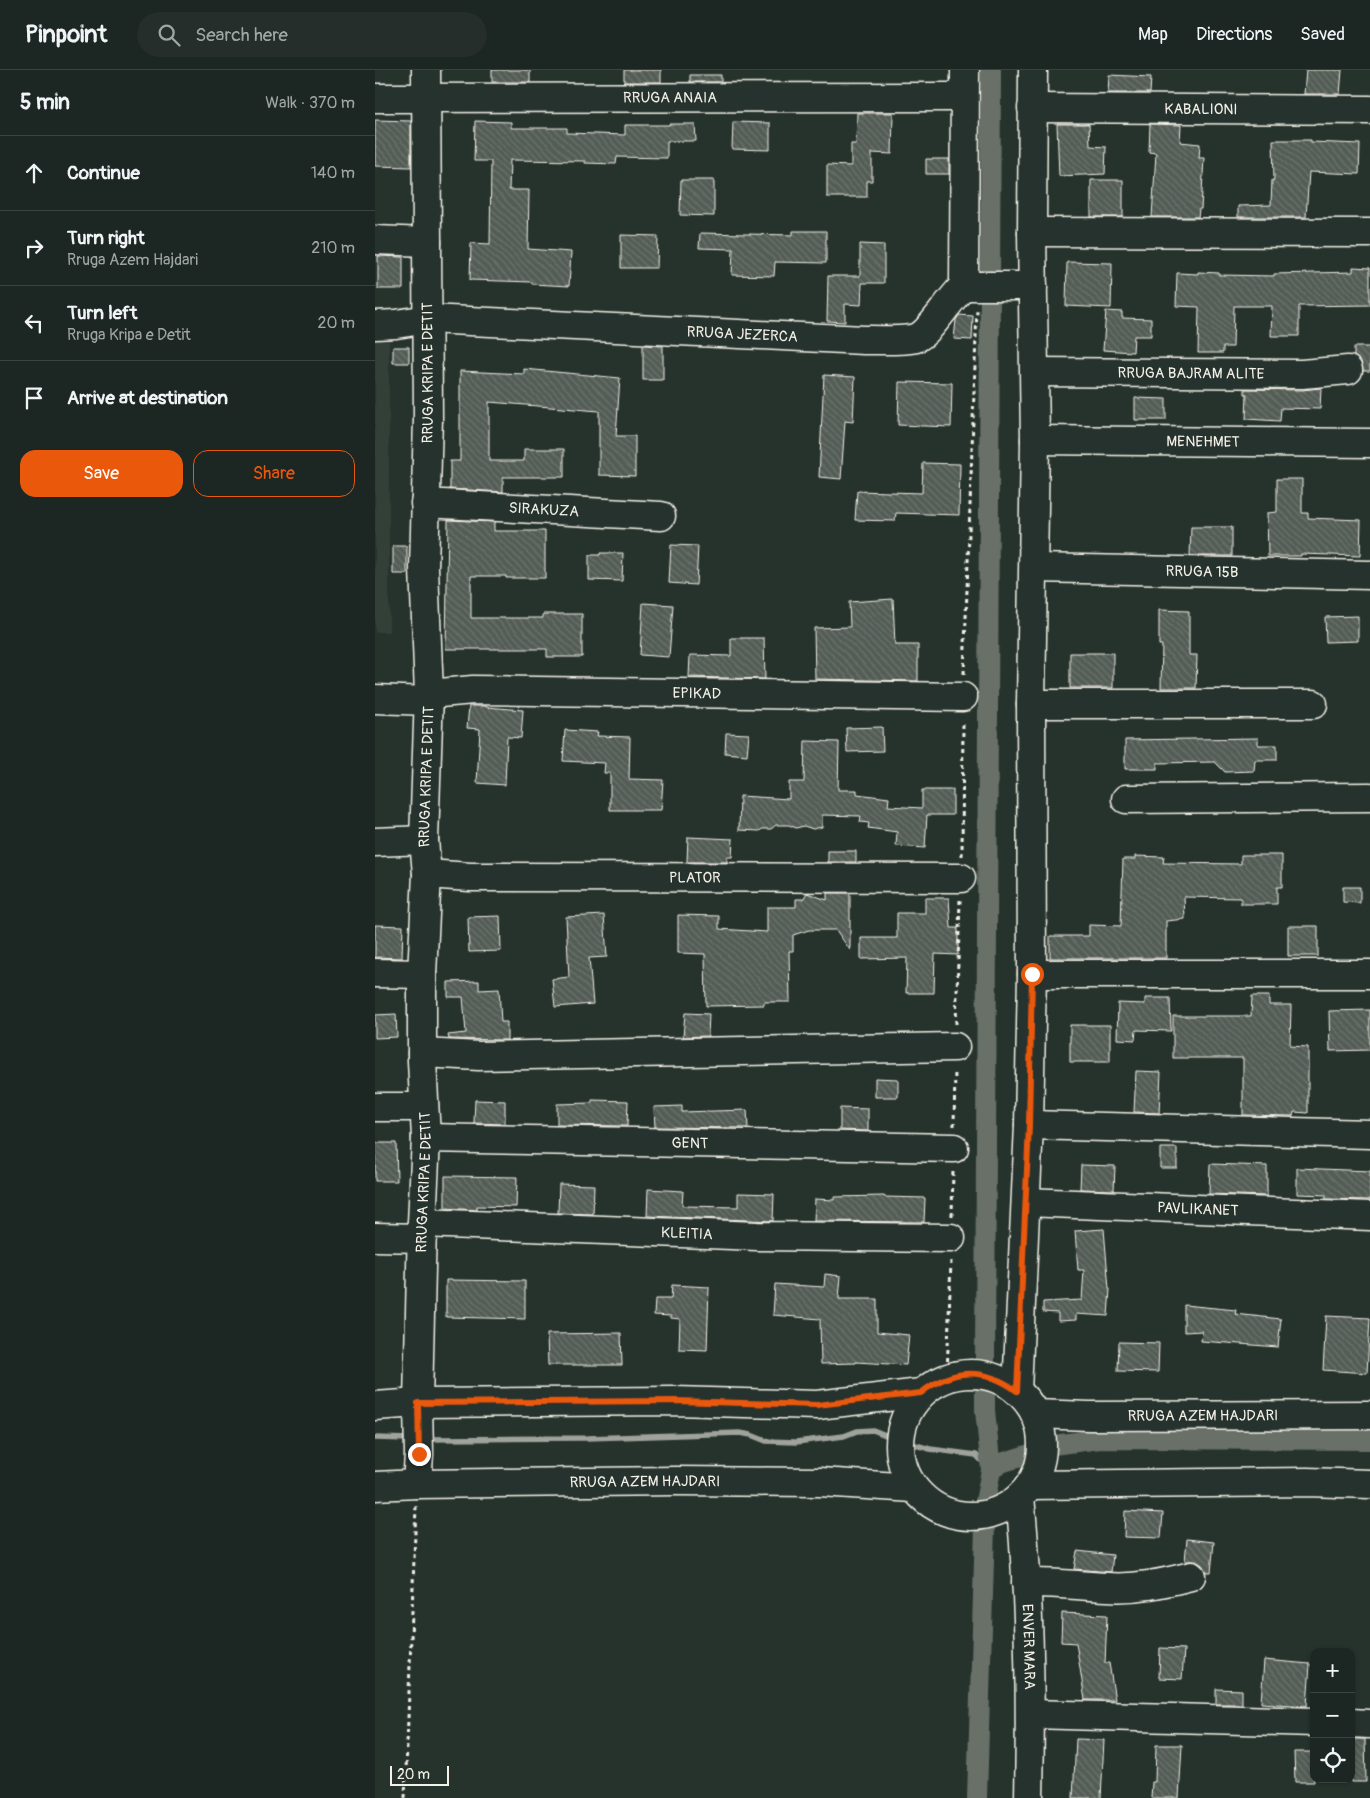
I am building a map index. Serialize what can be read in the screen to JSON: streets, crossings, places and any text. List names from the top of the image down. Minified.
{"streets":{"street":["RRUGA ANAIA","KABALIONI","RRUGA JEZERCA","RRUGA KRIPA E DETIT","RRUGA BAJRAM ALITE","MENEHMET","SIRAKUZA","RRUGA 15B","EPIKAD","PLATOR","GENT","PAVLIKANET","KLEITIA","RRUGA AZEM HAJDARI","ENVER MARA"]},"crossings":[["RRUGA ANAIA","RRUGA KRIPA E DETIT"],["RRUGA JEZERCA","RRUGA KRIPA E DETIT"],["RRUGA KRIPA E DETIT","SIRAKUZA"],["RRUGA KRIPA E DETIT","EPIKAD"],["RRUGA KRIPA E DETIT","PLATOR"],["RRUGA KRIPA E DETIT","GENT"],["RRUGA KRIPA E DETIT","KLEITIA"],["RRUGA KRIPA E DETIT","RRUGA AZEM HAJDARI"],["RRUGA AZEM HAJDARI","ENVER MARA"]],"scale_bar":"20 m","page":{"header":"Pinpoint","search":"Search here","nav":["Map","Directions","Saved"],"heading":["5 min","Walk · 370 m"],"list":[["Continue","140 m"],["Turn right","Rruga Azem Hajdari","210 m"],["Turn left","Rruga Kripa e Detit","20 m"],"Arrive at destination"],"buttons":["Save","Share"],"map_buttons":["+","−"],"scale":"20 m"}}
